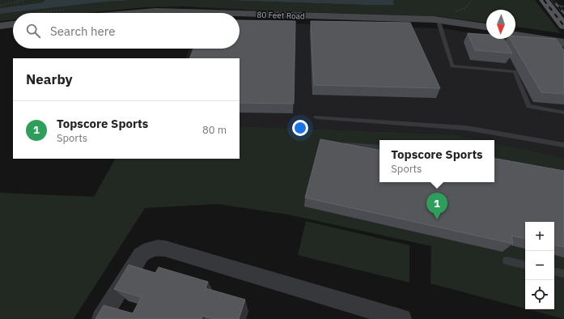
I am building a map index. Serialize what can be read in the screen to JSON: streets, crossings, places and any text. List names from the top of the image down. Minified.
{"streets":{"main road":["80 Feet Road"]},"north":"bottom","page":{"search":"Search here","heading":"Nearby","list":[{"mark":"1","name":"Topscore Sports","note":"Sports","value":"80 m"}],"popup":["Topscore Sports","Sports"],"pins":"1","map_buttons":["+","−"]}}
